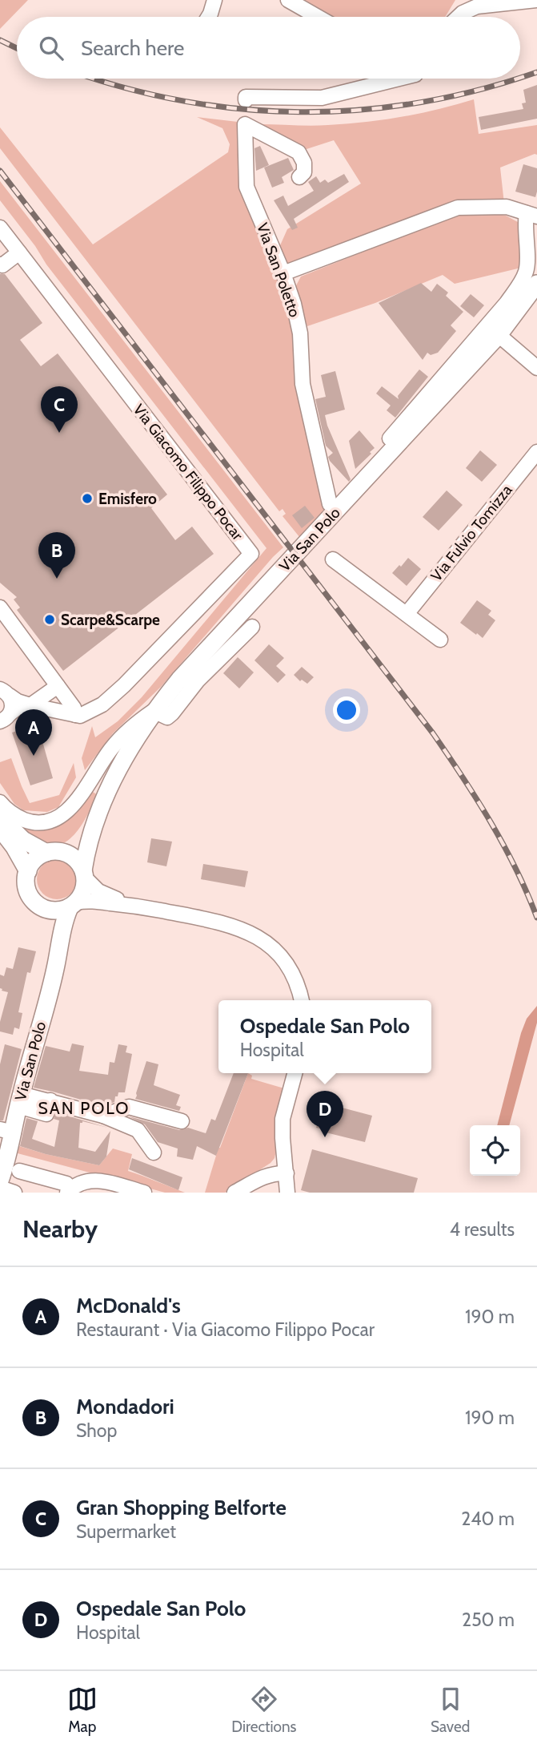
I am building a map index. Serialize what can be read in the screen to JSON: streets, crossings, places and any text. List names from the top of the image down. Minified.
{"streets":{"main road":["Via San Polo"],"street":["Via San Poletto","Via Giacomo Filippo Pocar","Via Fulvio Tomizza"]},"districts":["SAN POLO"],"places":["Emisfero","Scarpe&Scarpe"],"page":{"search":"Search here","pins":["C","B","A","D"],"popup":["Ospedale San Polo","Hospital"],"heading":["Nearby","4 results"],"list":[{"mark":"A","name":"McDonald's","note":"Restaurant · Via Giacomo Filippo Pocar","value":"190 m"},{"mark":"B","name":"Mondadori","note":"Shop","value":"190 m"},{"mark":"C","name":"Gran Shopping Belforte","note":"Supermarket","value":"240 m"},{"mark":"D","name":"Ospedale San Polo","note":"Hospital","value":"250 m"}],"nav":["Map","Directions","Saved"]}}
